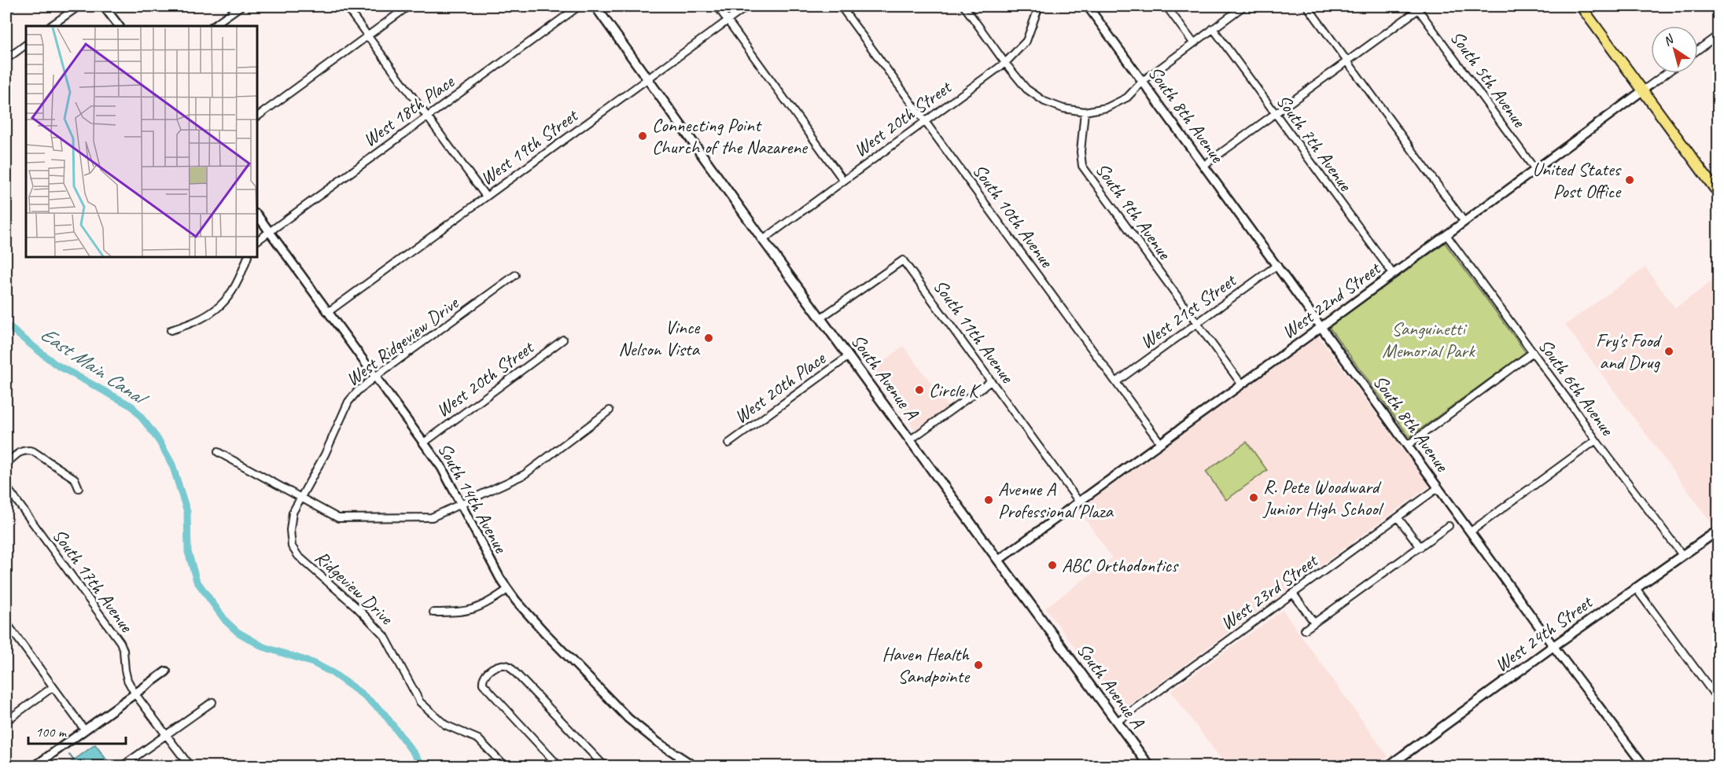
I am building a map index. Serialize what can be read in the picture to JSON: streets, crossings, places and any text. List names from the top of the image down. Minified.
{"streets":{"main road":["South Avenue A","West 24th Street"],"street":["South 5th Avenue","West 18th Place","South 8th Avenue","West 20th Street","South 7th Avenue","West 19th Street","South 9th Avenue","South 10th Avenue","West 22nd Street","West 21st Street","South 11th Avenue","West Ridgeview Drive","South 6th Avenue","West 20th Place","South 14th Avenue","South 17th Avenue","Ridgeview Drive","West 23rd Street"]},"crossings":[["South 5th Avenue","West 22nd Street"],["West 18th Place","South 14th Avenue"],["South 8th Avenue","West 22nd Street"],["South 8th Avenue","West 21st Street"],["South 8th Avenue","West 23rd Street"],["South 8th Avenue","West 24th Street"],["West 20th Street","South 10th Avenue"],["West 20th Street","South Avenue A"],["West 20th Street","South 14th Avenue"],["South 7th Avenue","West 22nd Street"],["West 19th Street","South Avenue A"],["West 19th Street","South 14th Avenue"],["South 9th Avenue","West 22nd Street"],["South 9th Avenue","West 21st Street"],["South 10th Avenue","West 22nd Street"],["South 10th Avenue","West 21st Street"],["West 22nd Street","South 11th Avenue"],["West 22nd Street","South Avenue A"],["West 22nd Street","South 6th Avenue"],["South 11th Avenue","South Avenue A"],["West Ridgeview Drive","South 14th Avenue"],["West Ridgeview Drive","Ridgeview Drive"],["South Avenue A","West 20th Place"],["South Avenue A","West 23rd Street"],["South 6th Avenue","West 24th Street"]],"water":["East Main Canal"],"parks":["Sanguinetti Memorial Park"],"places":["Connecting Point Church of the Nazarene","United States Post Office","Vince Nelson Vista","Fry's Food and Drug","Circle K","R. Pete Woodward Junior High School","Avenue A Professional Plaza","ABC Orthodontics","Haven Health Sandpointe"],"scale_bar":"100 m","north":"top left"}
